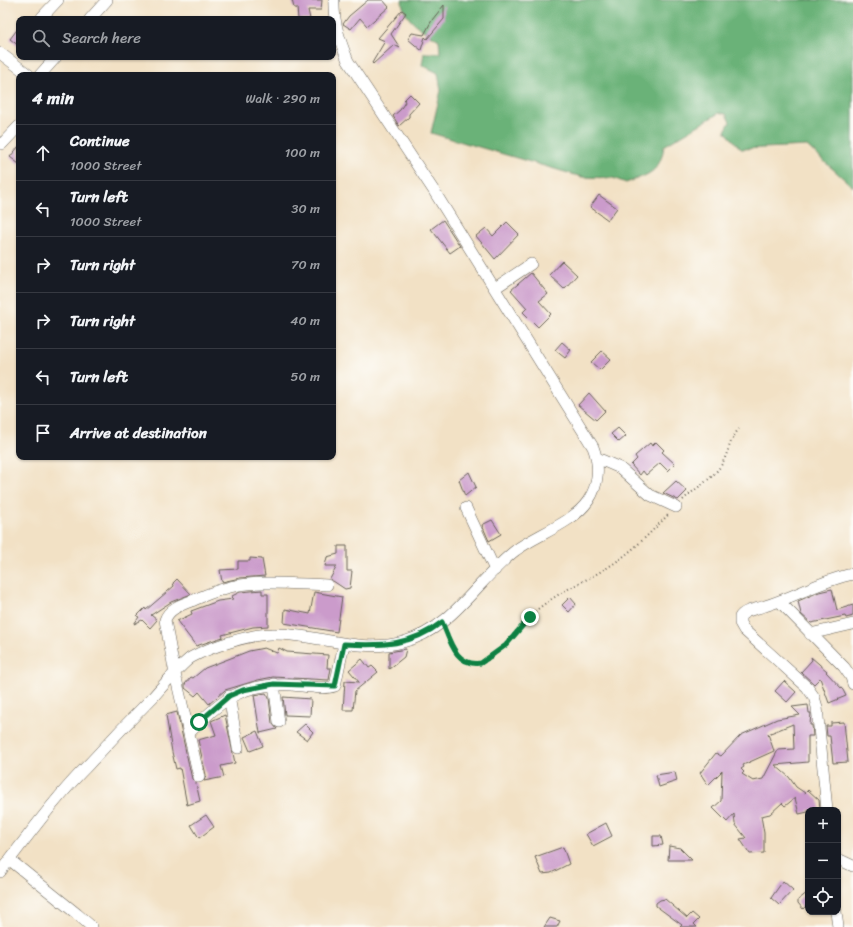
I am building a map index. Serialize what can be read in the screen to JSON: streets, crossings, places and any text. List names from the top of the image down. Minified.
{"page":{"search":"Search here","heading":["4 min","Walk · 290 m"],"list":[["Continue","1000 Street","100 m"],["Turn left","1000 Street","30 m"],["Turn right","70 m"],["Turn right","40 m"],["Turn left","50 m"],"Arrive at destination"],"map_buttons":["+","−"]}}
